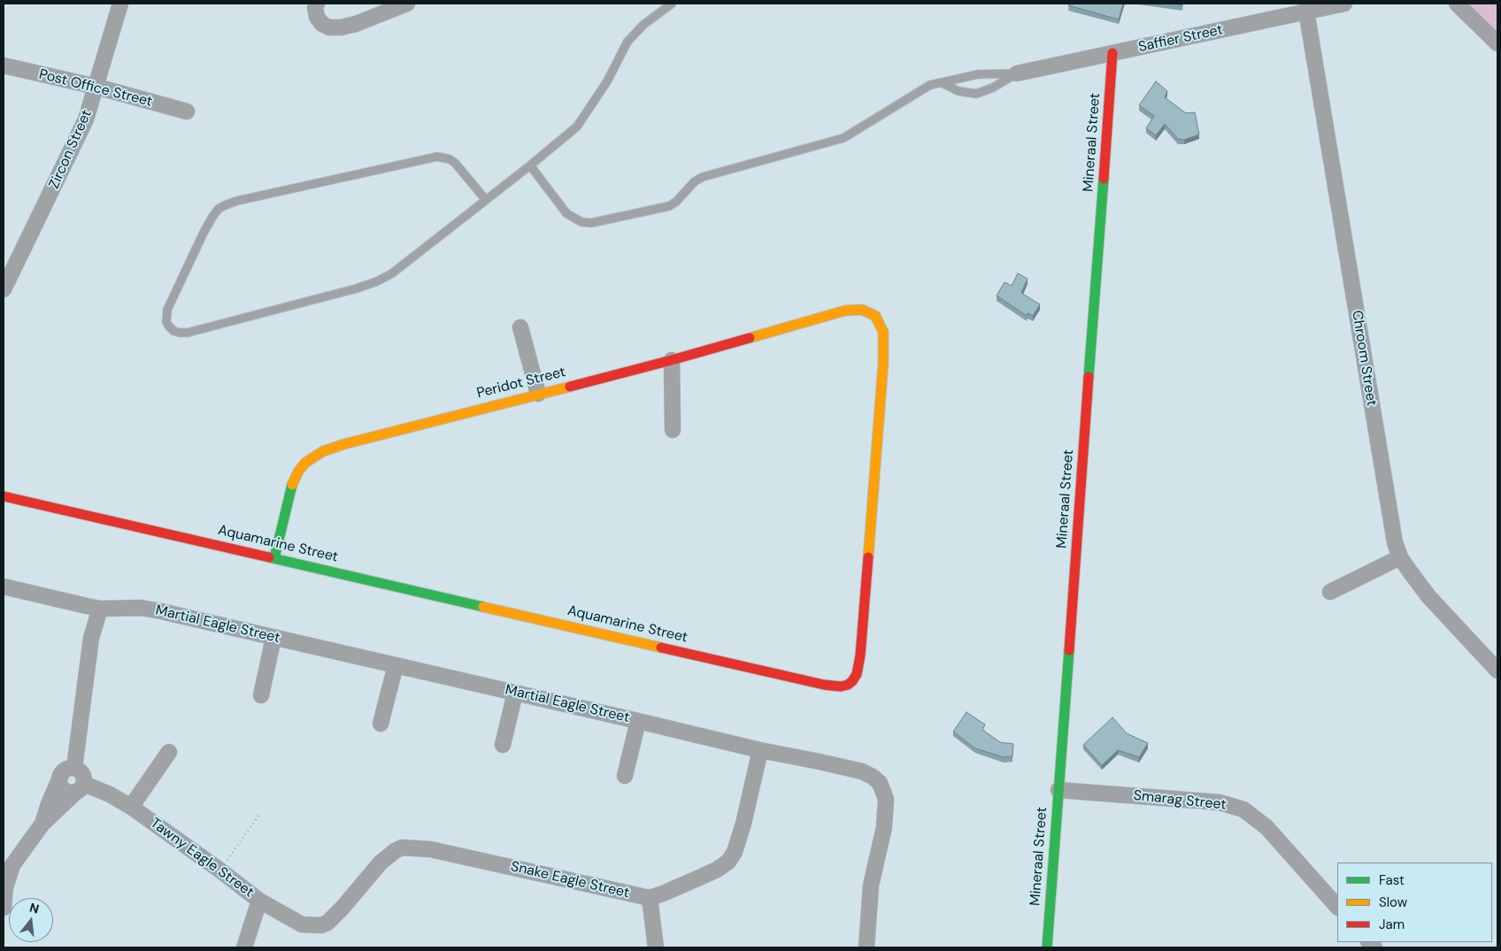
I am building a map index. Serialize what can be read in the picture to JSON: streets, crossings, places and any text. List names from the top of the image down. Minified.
{"streets":{"street":["Saffier Street","Post Office Street","Mineraal Street","Zircon Street","Chroom Street","Peridot Street","Aquamarine Street","Martial Eagle Street","Smarag Street","Tawny Eagle Street","Snake Eagle Street"]},"crossings":[["Saffier Street","Mineraal Street"],["Saffier Street","Chroom Street"],["Post Office Street","Zircon Street"],["Mineraal Street","Smarag Street"],["Peridot Street","Aquamarine Street"],["Martial Eagle Street","Snake Eagle Street"],["Tawny Eagle Street","Snake Eagle Street"]],"legend":["Fast","Slow","Jam"],"north":"top"}
